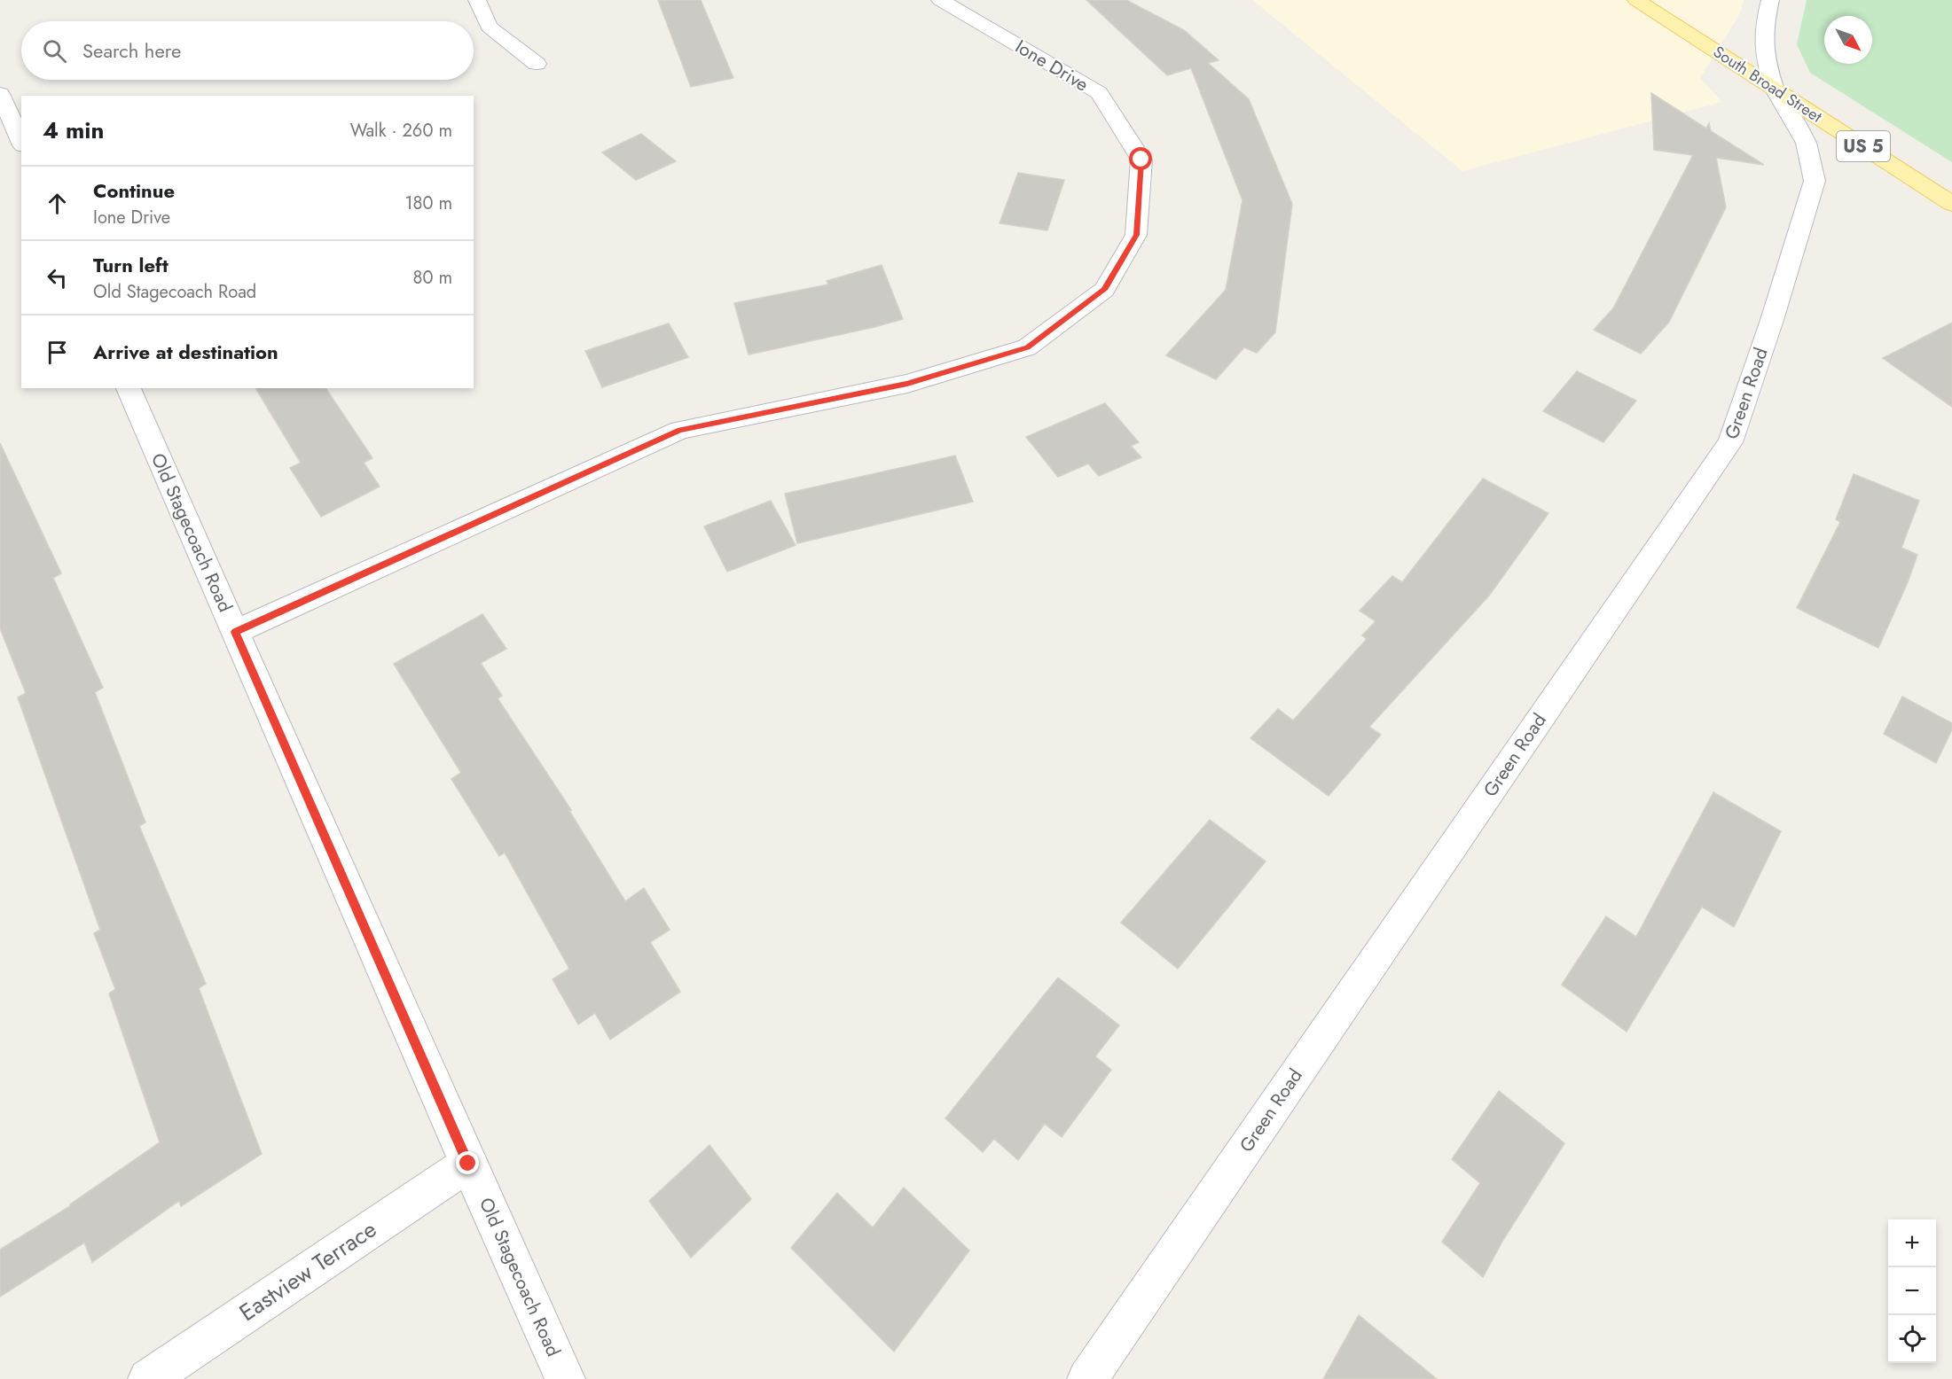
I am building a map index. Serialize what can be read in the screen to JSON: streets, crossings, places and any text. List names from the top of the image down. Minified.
{"streets":{"main road":["South Broad Street","US 5"],"street":["Ione Drive","Green Road","Old Stagecoach Road","Eastview Terrace"]},"crossings":[["Ione Drive","Old Stagecoach Road"],["South Broad Street","Green Road"],["Old Stagecoach Road","Eastview Terrace"]],"north":"bottom right","page":{"search":"Search here","heading":["4 min","Walk · 260 m"],"list":[["Continue","Ione Drive","180 m"],["Turn left","Old Stagecoach Road","80 m"],"Arrive at destination"],"map_buttons":["+","−"]}}
